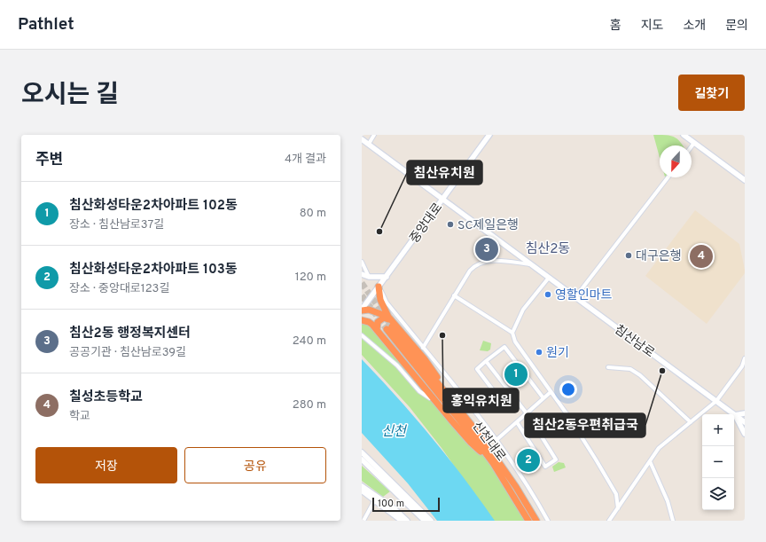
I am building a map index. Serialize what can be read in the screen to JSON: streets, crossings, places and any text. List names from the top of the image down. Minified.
{"streets":{"highway":["신천대로"],"main road":["중앙대로","침산남로"]},"crossings":[["중앙대로","침산남로"]],"districts":["침산2동"],"water":["신천"],"places":["SC제일은행","침산유치원","대구은행","영할인마트","홍익유치원","원기","침산2동우편취급국"],"scale_bar":"100 m","north":"bottom","page":{"header":"Pathlet","nav":["홈","지도","소개","문의"],"title":"오시는 길","buttons":["길찾기",["저장","공유"]],"heading":["주변","4개 결과"],"list":[{"mark":"1","name":"침산화성타운2차아파트 102동","note":"장소 · 침산남로37길","value":"80 m"},{"mark":"2","name":"침산화성타운2차아파트 103동","note":"장소 · 중앙대로123길","value":"120 m"},{"mark":"3","name":"침산2동 행정복지센터","note":"공공기관 · 침산남로39길","value":"240 m"},{"mark":"4","name":"칠성초등학교","note":"학교","value":"280 m"}],"pins":["3","4","1","2"],"map_buttons":["+","−"],"scale":"100 m"}}
